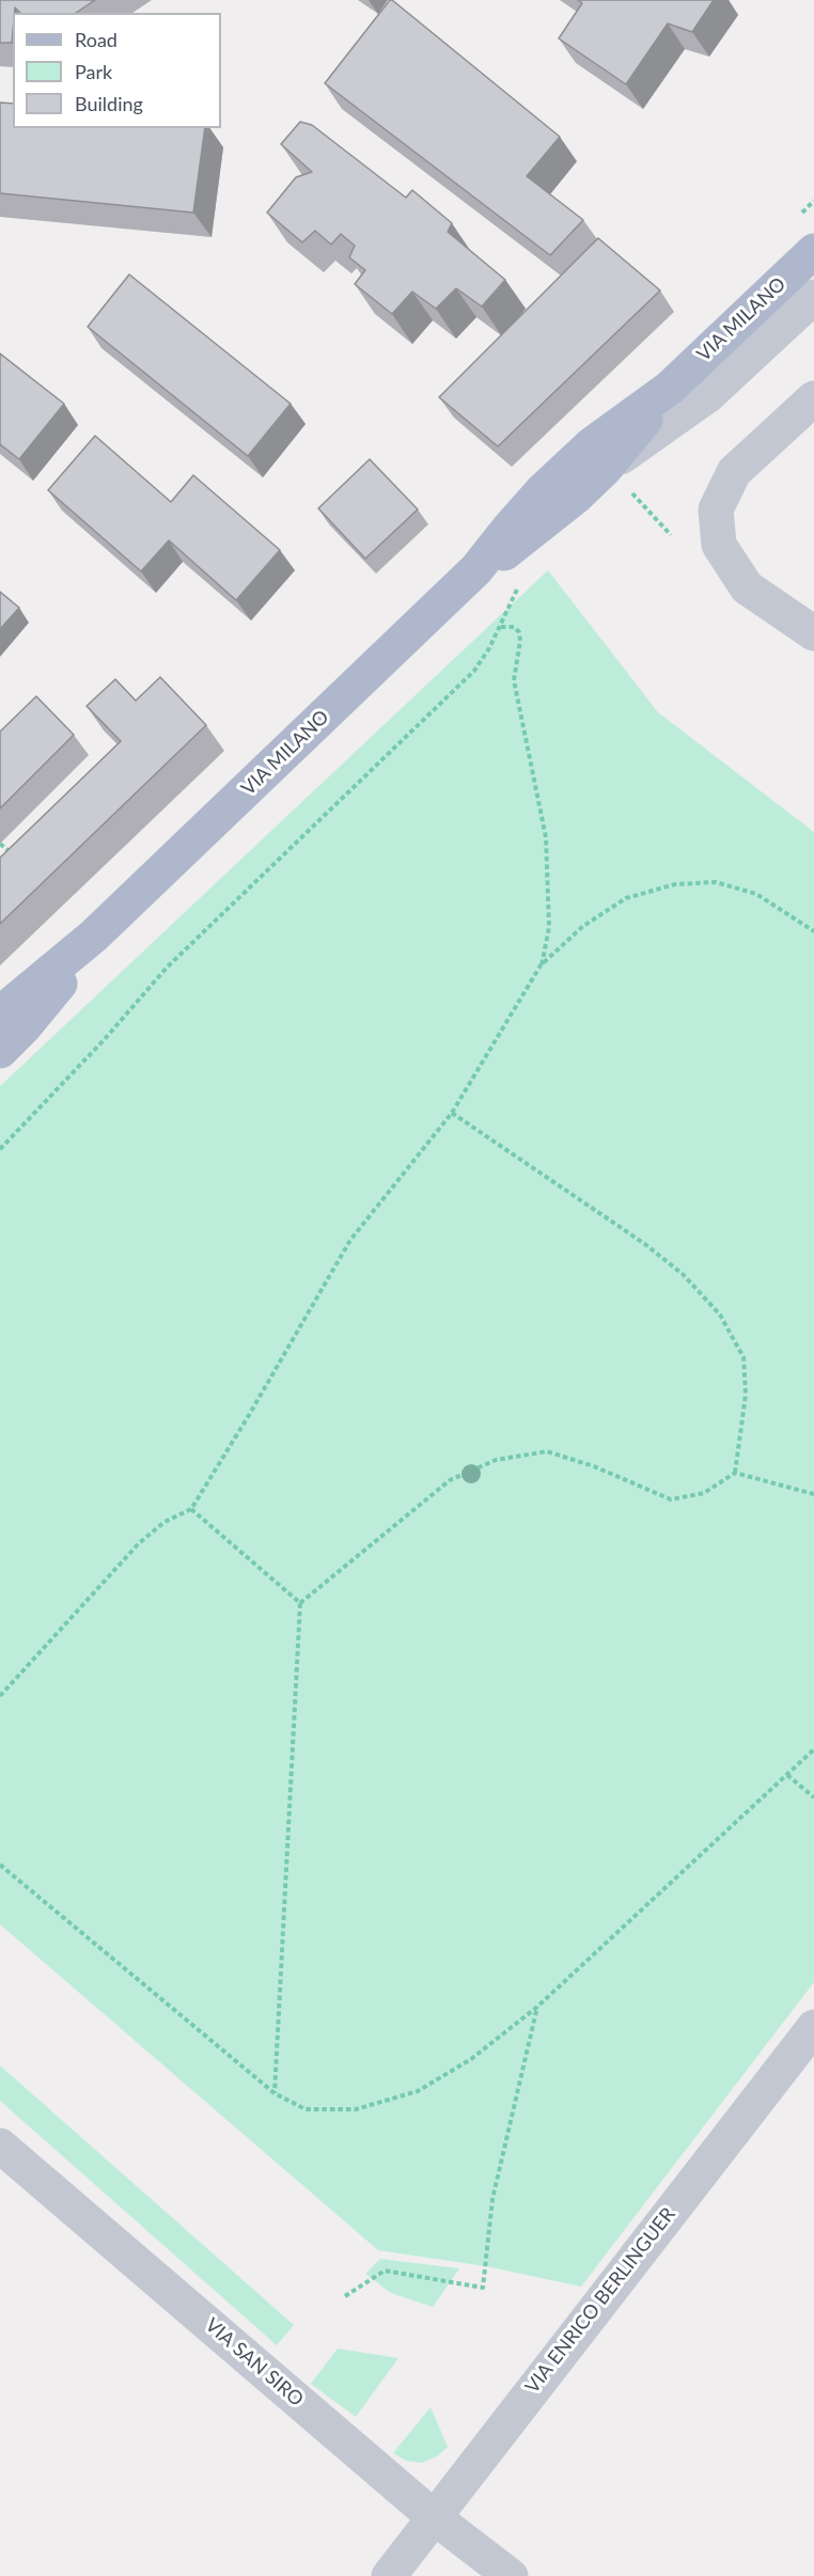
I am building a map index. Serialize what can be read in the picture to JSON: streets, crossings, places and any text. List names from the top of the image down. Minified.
{"streets":{"main road":["VIA MILANO"],"street":["VIA ENRICO BERLINGUER","VIA SAN SIRO"]},"crossings":[["VIA ENRICO BERLINGUER","VIA SAN SIRO"]],"legend":["Road","Park","Building"]}
